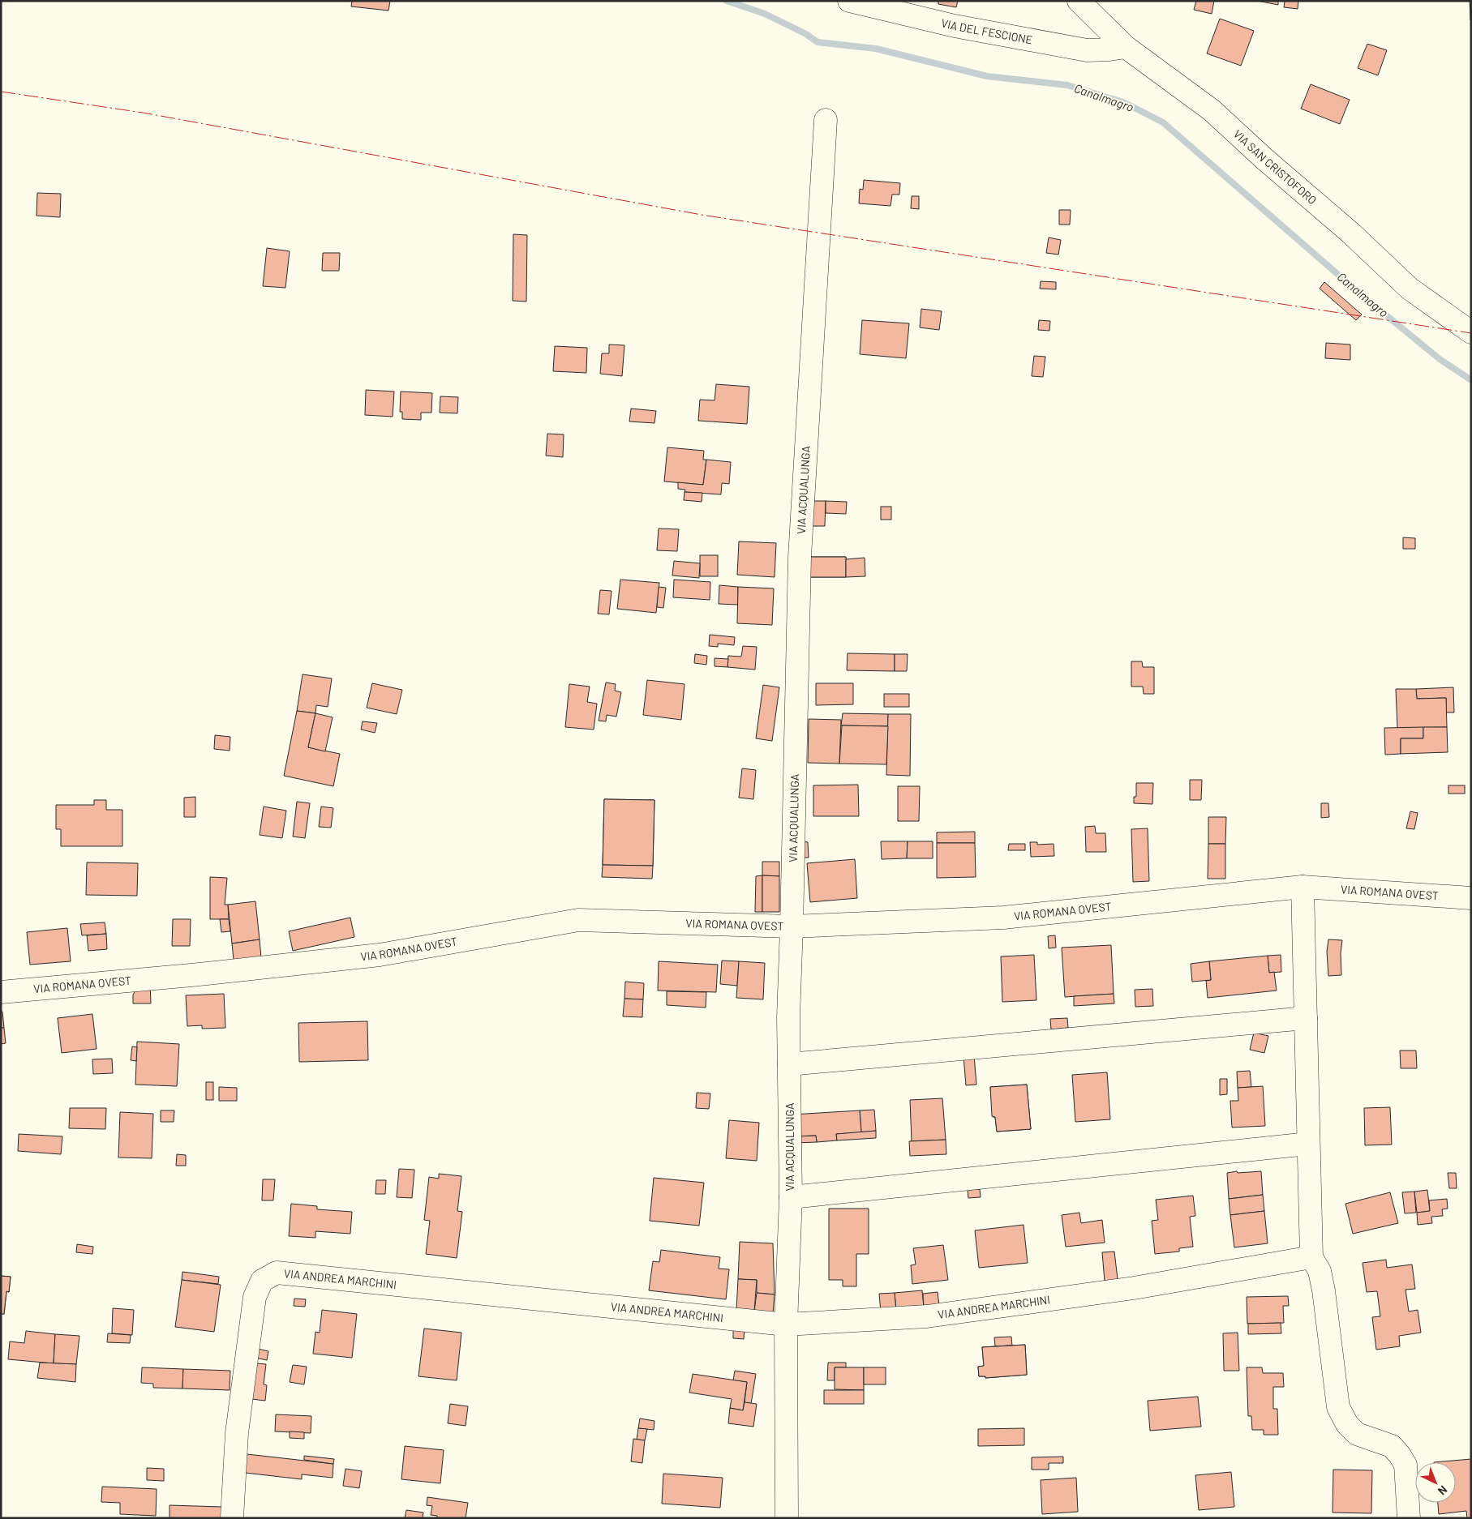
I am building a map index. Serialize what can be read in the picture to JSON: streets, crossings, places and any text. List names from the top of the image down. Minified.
{"streets":{"street":["VIA DEL FESCIONE","VIA SAN CRISTOFORO","VIA ACQUALUNGA","VIA ROMANA OVEST","VIA ANDREA MARCHINI"]},"crossings":[["VIA DEL FESCIONE","VIA SAN CRISTOFORO"],["VIA ACQUALUNGA","VIA ROMANA OVEST"],["VIA ACQUALUNGA","VIA ANDREA MARCHINI"]],"water":["Canalmagro"],"north":"bottom right"}
